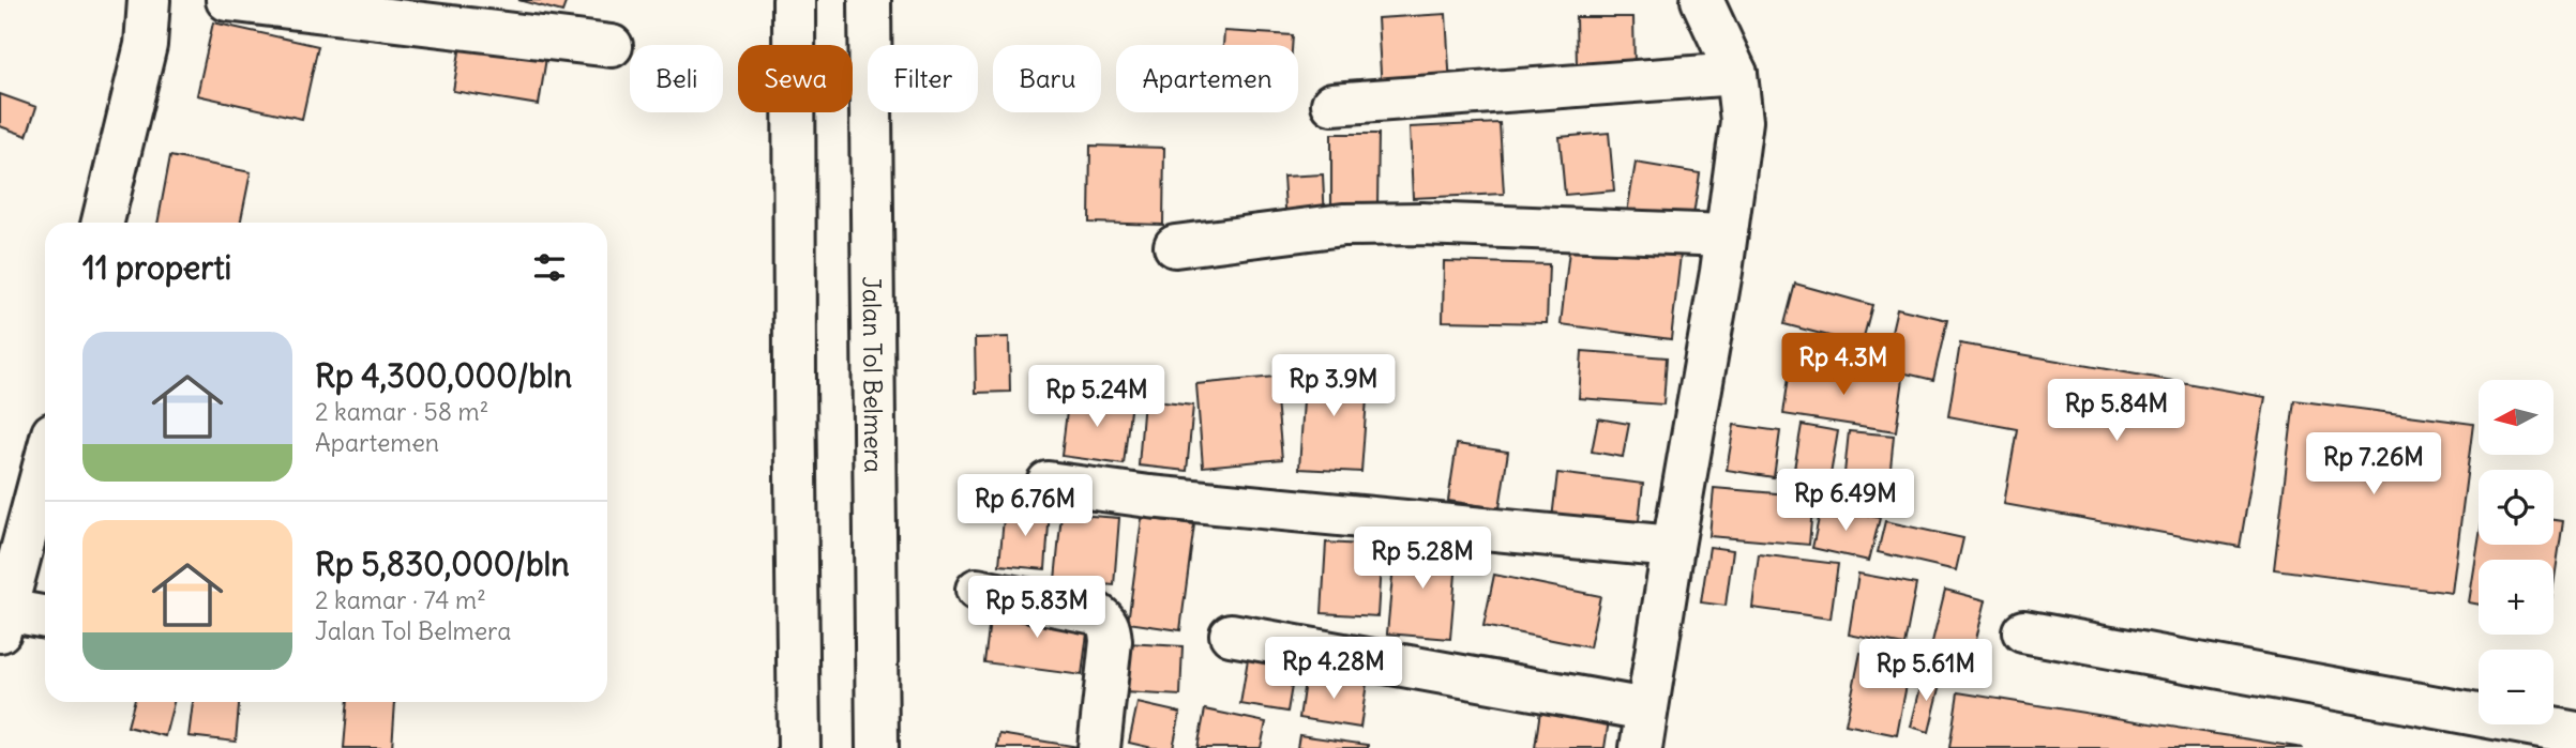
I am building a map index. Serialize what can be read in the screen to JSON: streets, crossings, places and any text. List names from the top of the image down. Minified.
{"streets":{"main road":["Jalan Tol Belmera"]},"north":"left","page":{"chip":["Beli","Sewa","Filter","Baru","Apartemen"],"heading":"11 properti","list":[{"name":"Rp 4,300,000/bln","note":"2 kamar · 58 m² · Apartemen"},{"name":"Rp 5,830,000/bln","note":"2 kamar · 74 m² · Jalan Tol Belmera"}],"price":["Rp 4.3M","Rp 3.9M","Rp 5.24M","Rp 5.84M","Rp 7.26M","Rp 6.49M","Rp 6.76M","Rp 5.28M","Rp 5.83M","Rp 4.28M","Rp 5.61M"],"map_buttons":["+","−"]}}
